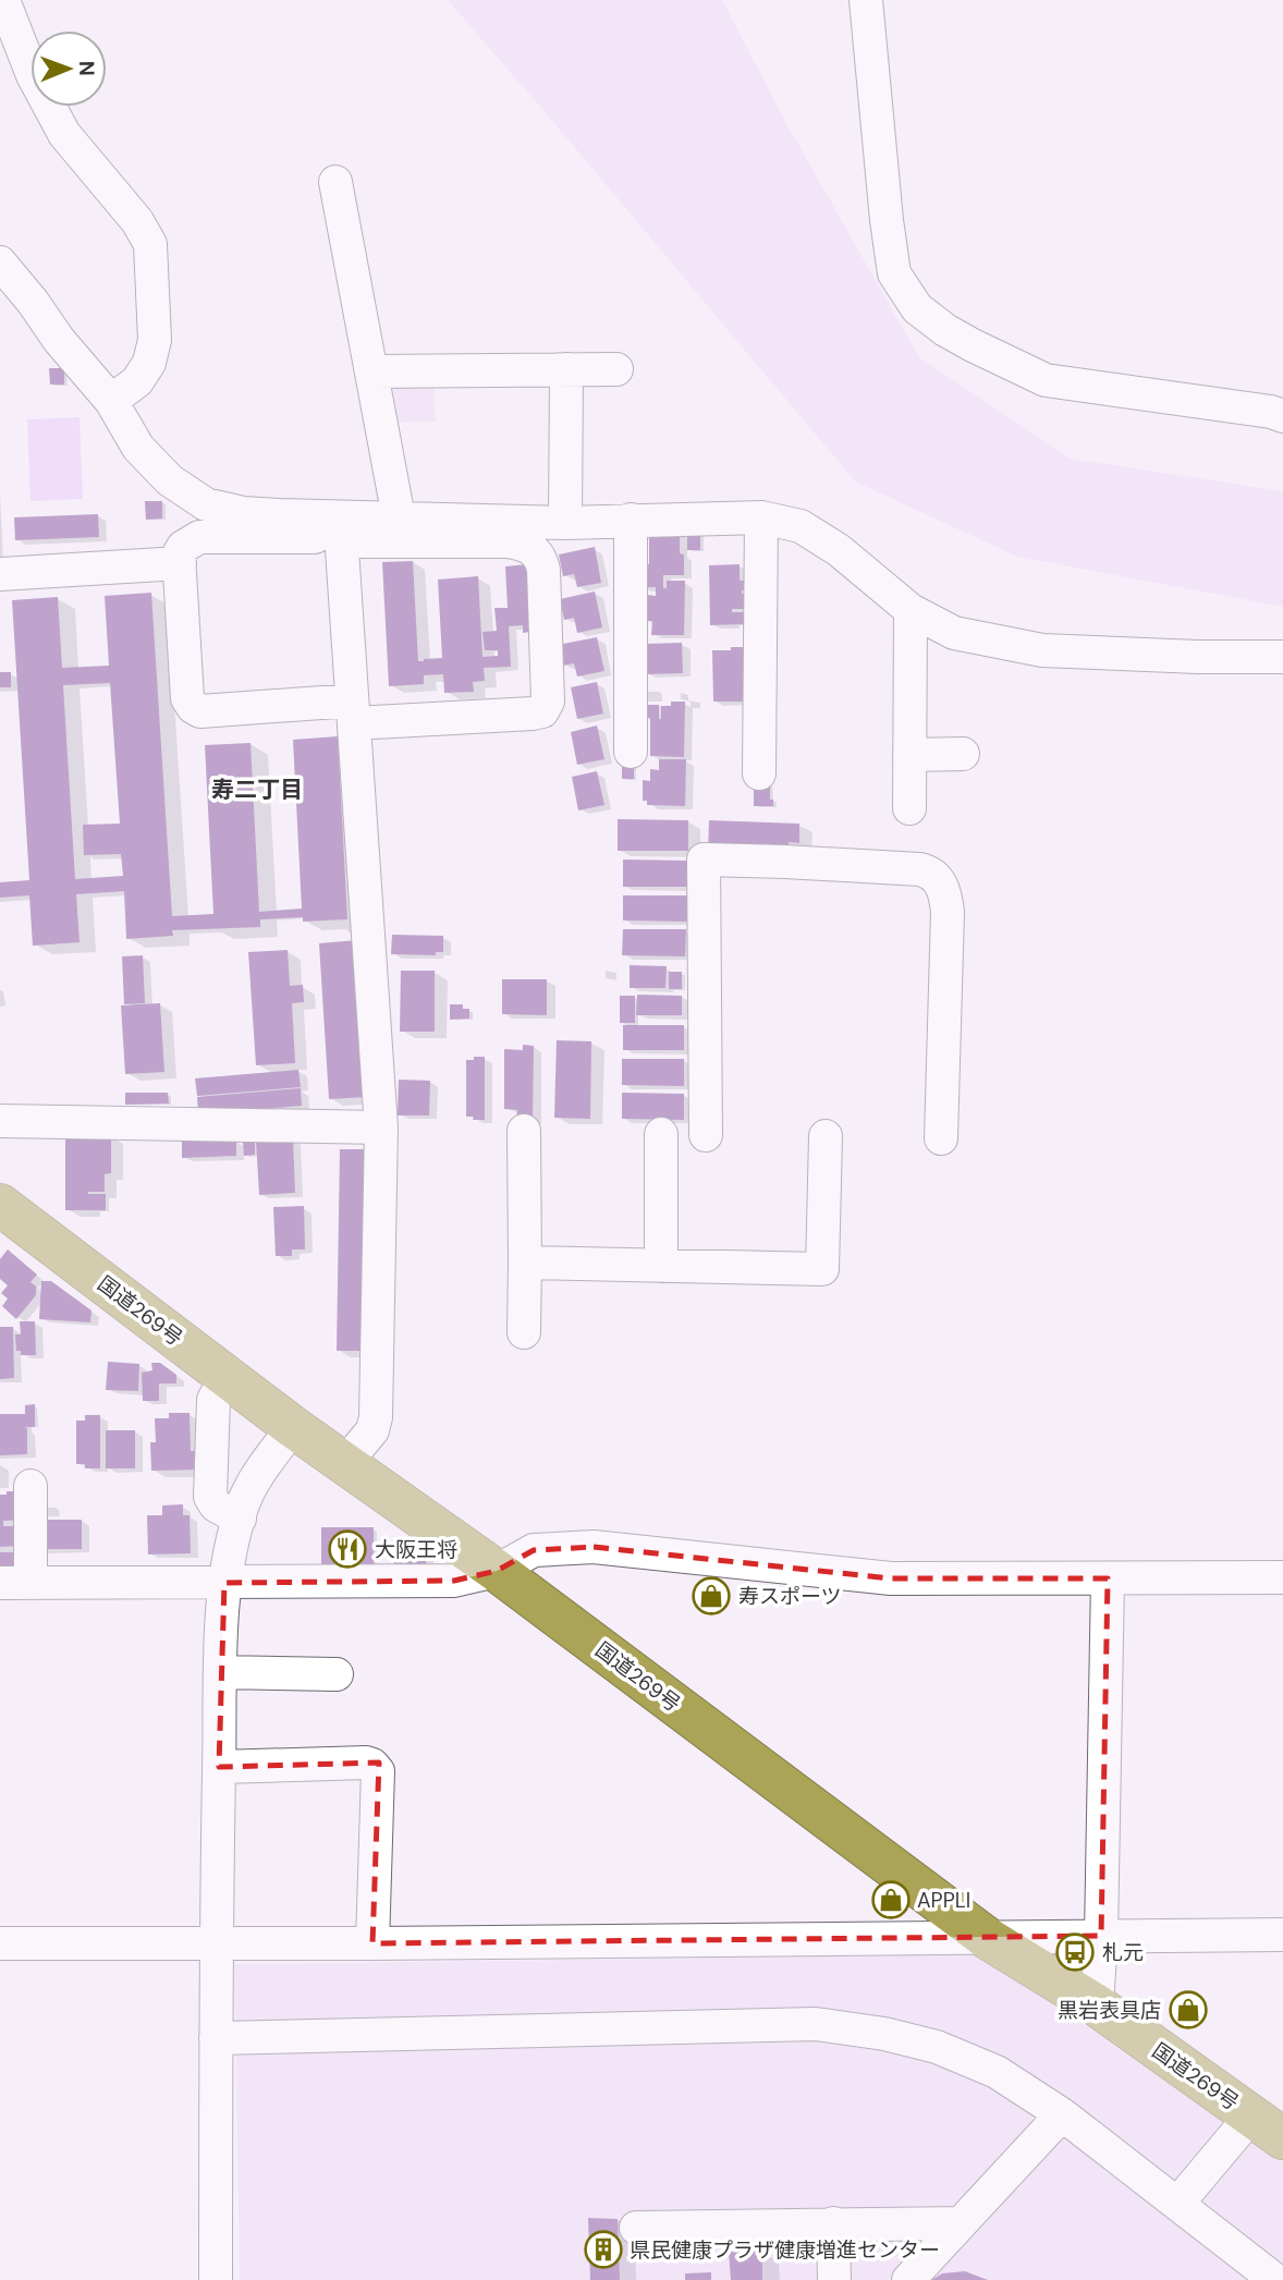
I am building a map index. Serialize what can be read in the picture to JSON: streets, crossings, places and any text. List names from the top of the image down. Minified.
{"streets":{"highway":["国道269号"]},"districts":["寿二丁目"],"places":{"restaurant":["大阪王将"],"shop":["寿スポーツ","APPLI","黒岩表具店"],"bus stop":["札元"],"building":["県民健康プラザ健康増進センター"]},"north":"right"}
